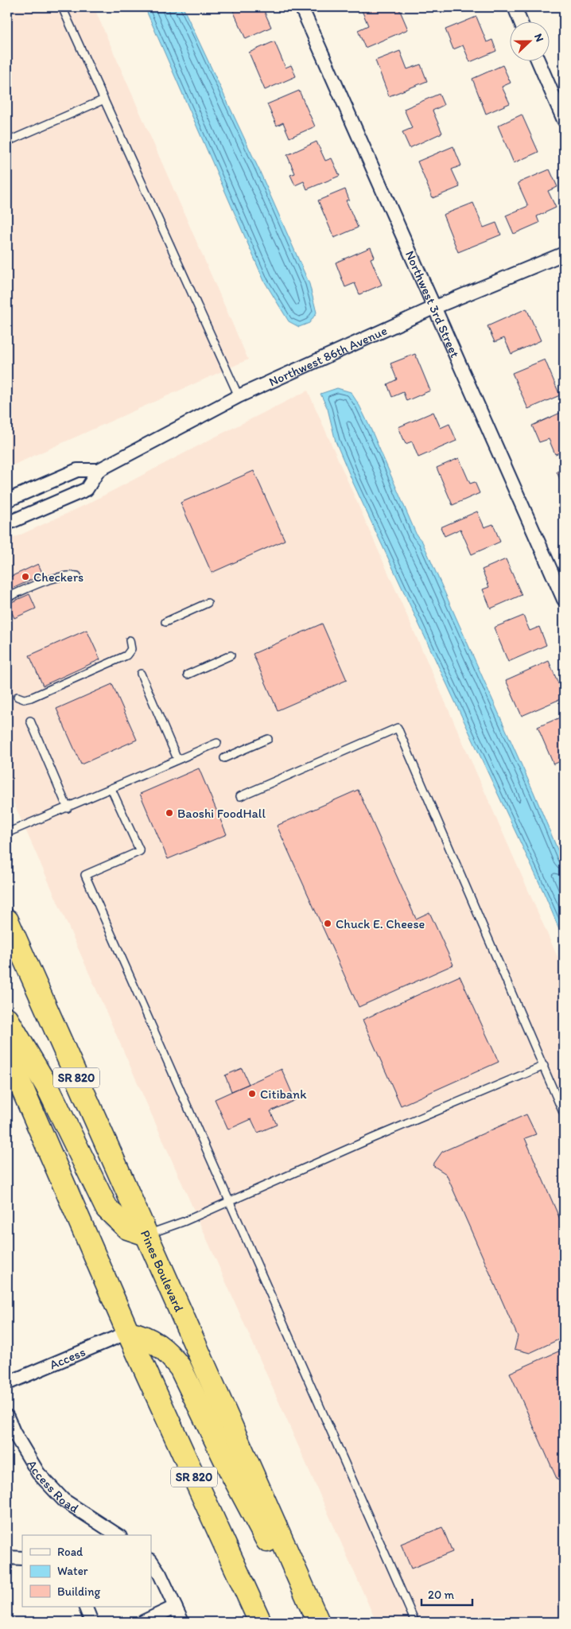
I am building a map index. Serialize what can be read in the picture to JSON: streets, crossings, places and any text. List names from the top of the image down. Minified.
{"streets":{"highway":["SR 820","Pines Boulevard"],"street":["Northwest 3rd Street","Northwest 86th Avenue","Access","Access Road"]},"crossings":[["Northwest 3rd Street","Northwest 86th Avenue"],["SR 820","Access"]],"places":["Checkers","Baoshi FoodHall","Chuck E. Cheese","Citibank"],"legend":["Road","Water","Building"],"scale_bar":"20 m","north":"right"}
